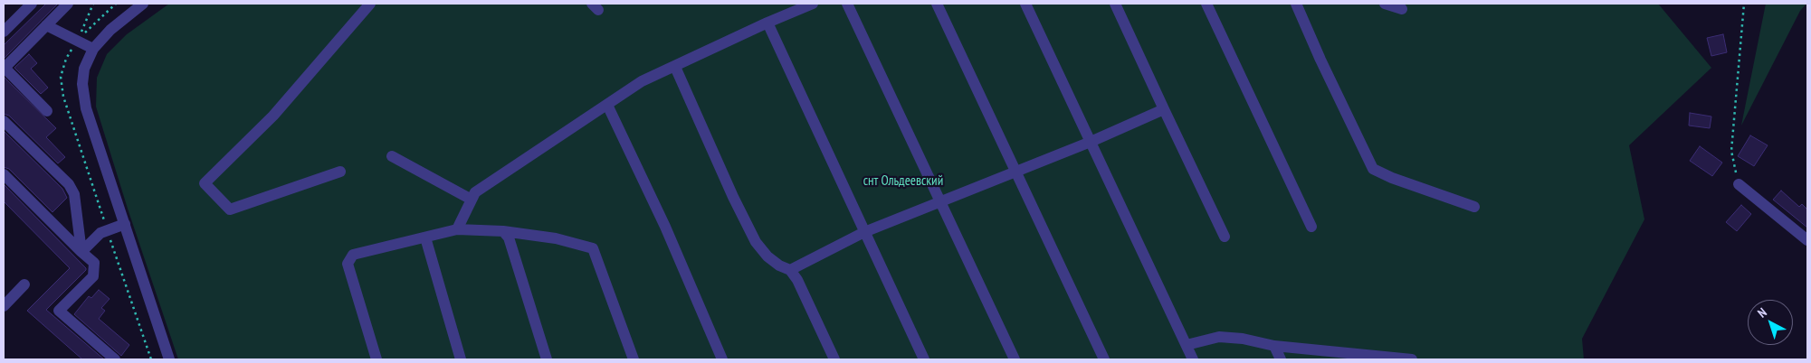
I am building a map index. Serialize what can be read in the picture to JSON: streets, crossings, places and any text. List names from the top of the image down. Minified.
{"parks":["снт Ольдеевский"],"north":"top left"}
